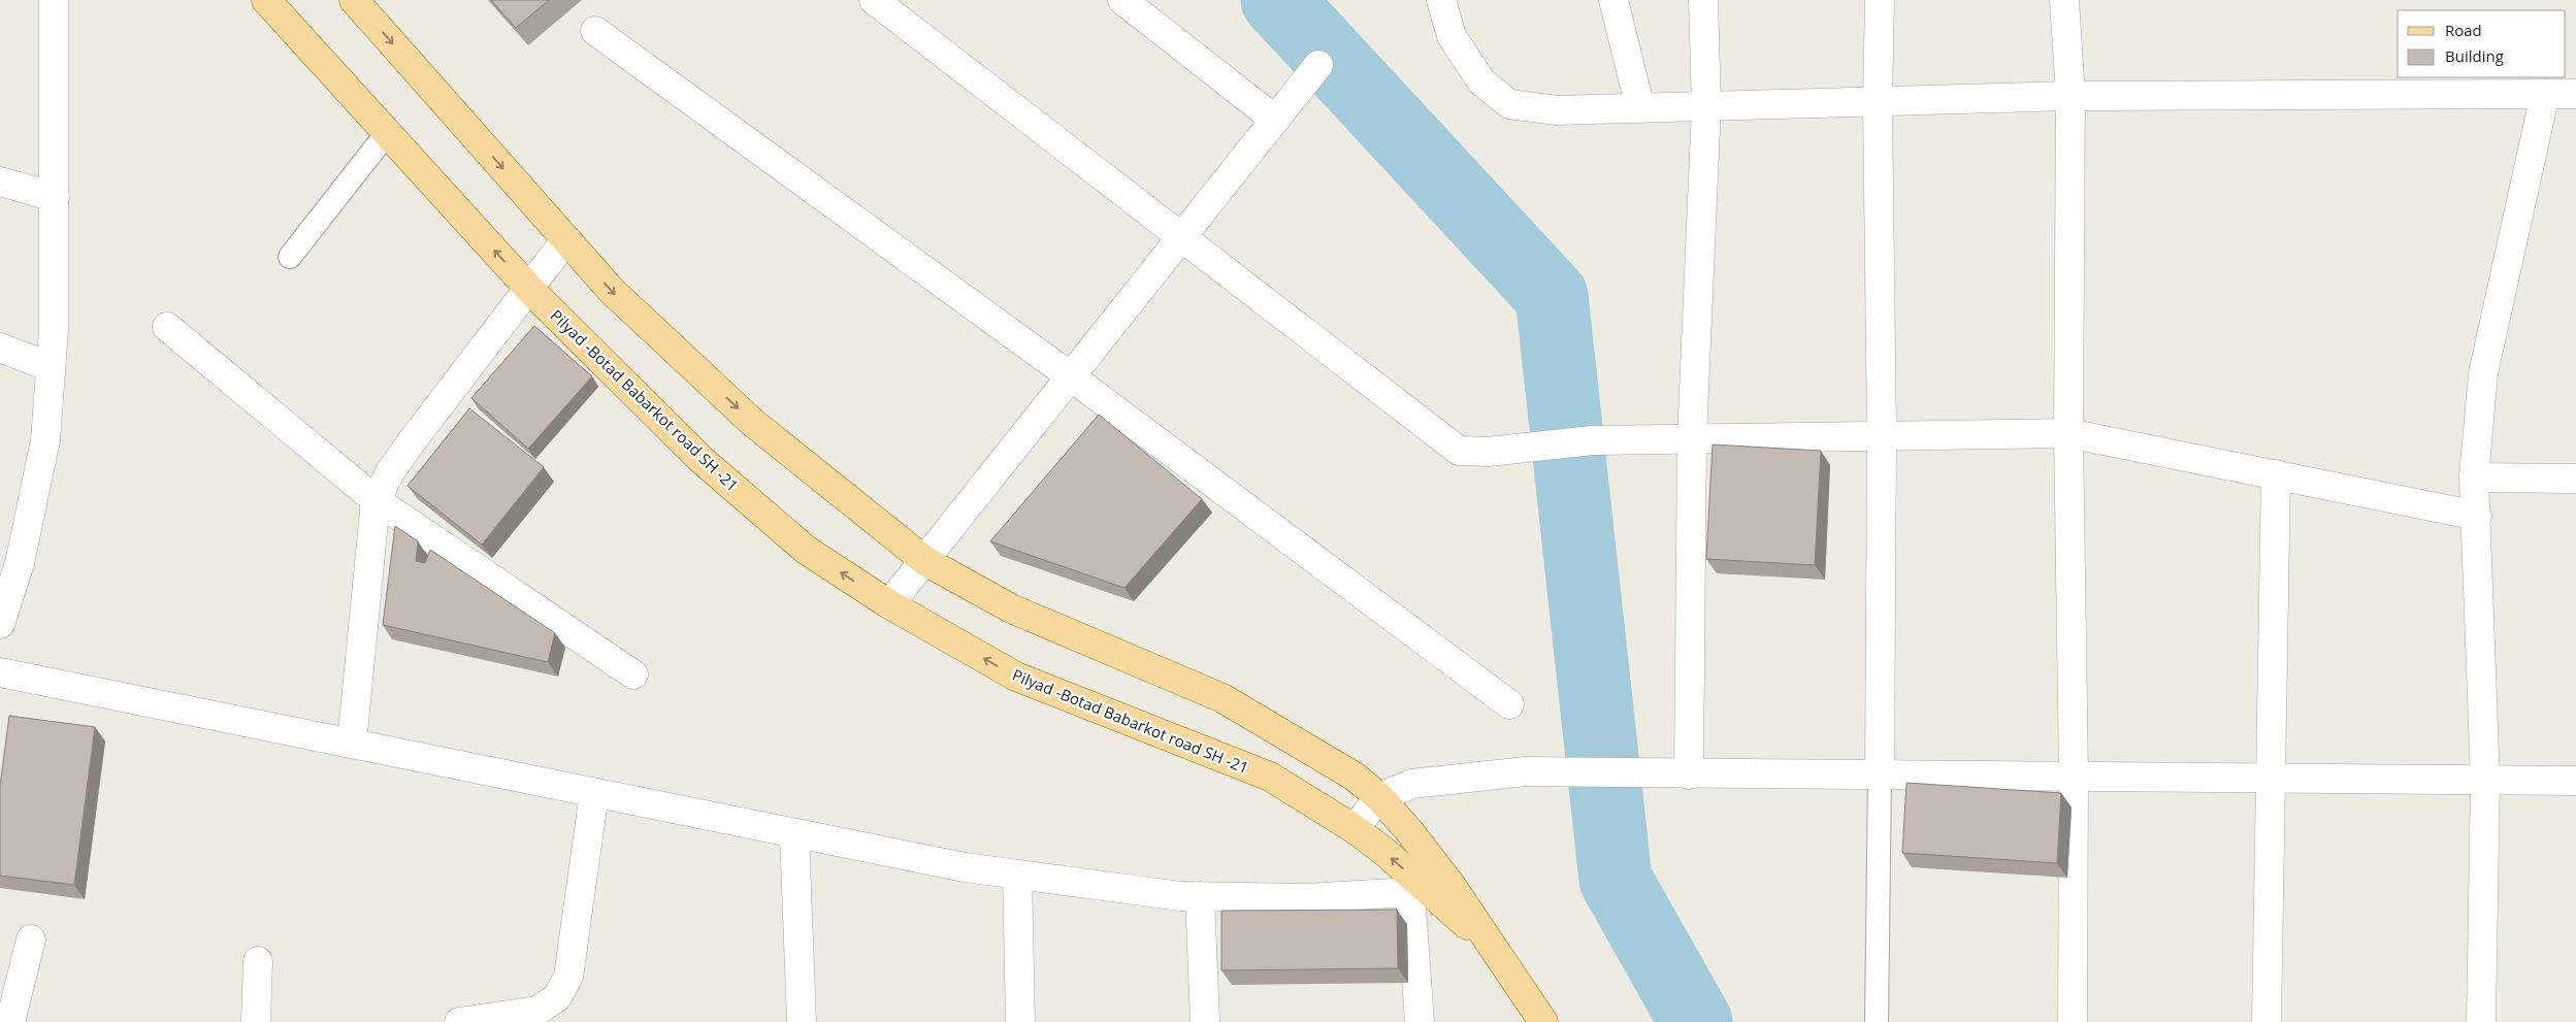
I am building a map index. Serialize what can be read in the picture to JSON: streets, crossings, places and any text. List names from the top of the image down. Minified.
{"streets":{"main road":["Pilyad -Botad Babarkot road SH -21"]},"legend":["Road","Building"]}
